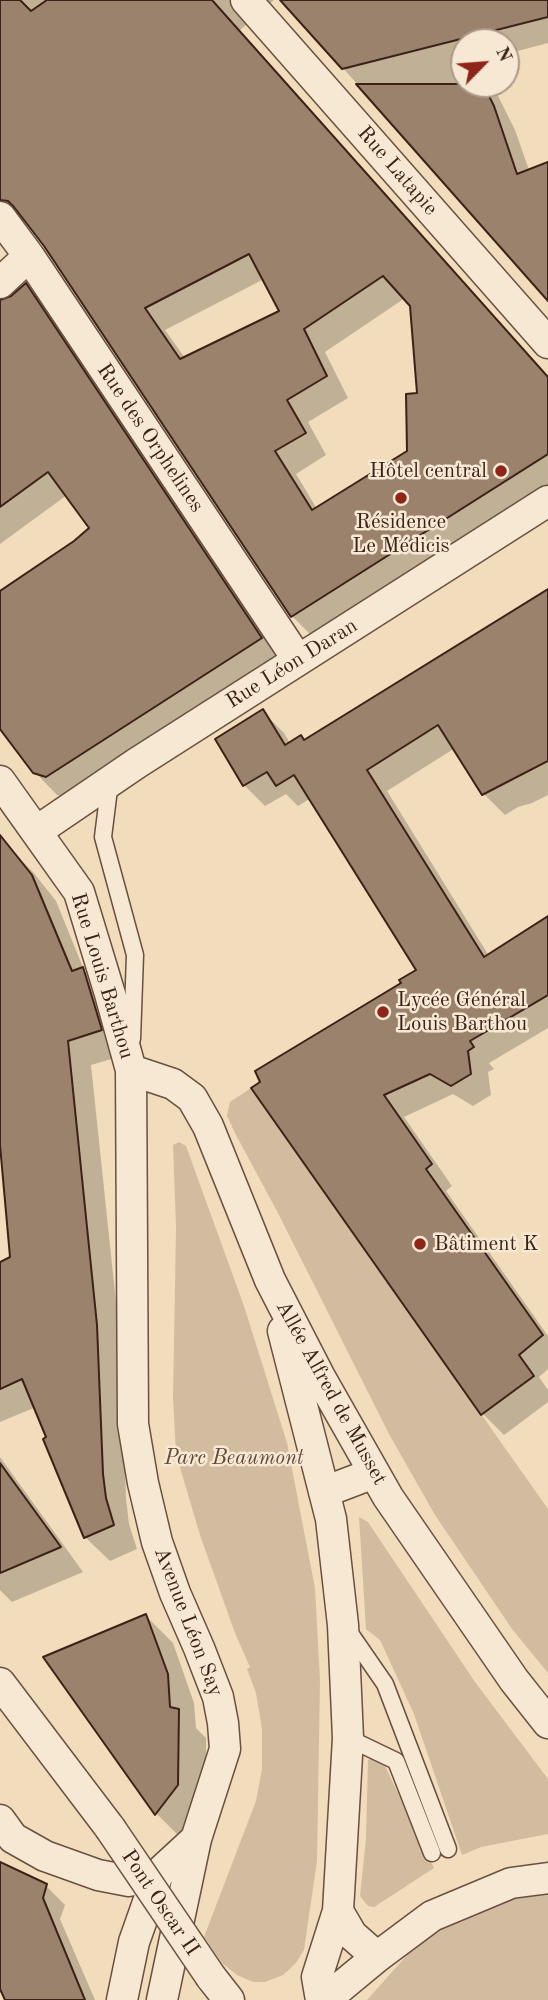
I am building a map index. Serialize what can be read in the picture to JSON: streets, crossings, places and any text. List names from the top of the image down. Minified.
{"streets":{"street":["Rue Latapie","Rue des Orphelines","Rue Léon Daran","Rue Louis Barthou","Allée Alfred de Musset","Avenue Léon Say","Pont Oscar II"]},"crossings":[["Rue des Orphelines","Rue Léon Daran"],["Rue Léon Daran","Rue Louis Barthou"],["Rue Louis Barthou","Allée Alfred de Musset"],["Rue Louis Barthou","Avenue Léon Say"],["Allée Alfred de Musset","Avenue Léon Say"]],"parks":["Parc Beaumont"],"places":["Hôtel central","Résidence Le Médicis","Lycée Général Louis Barthou","Bâtiment K"],"north":"top right"}
